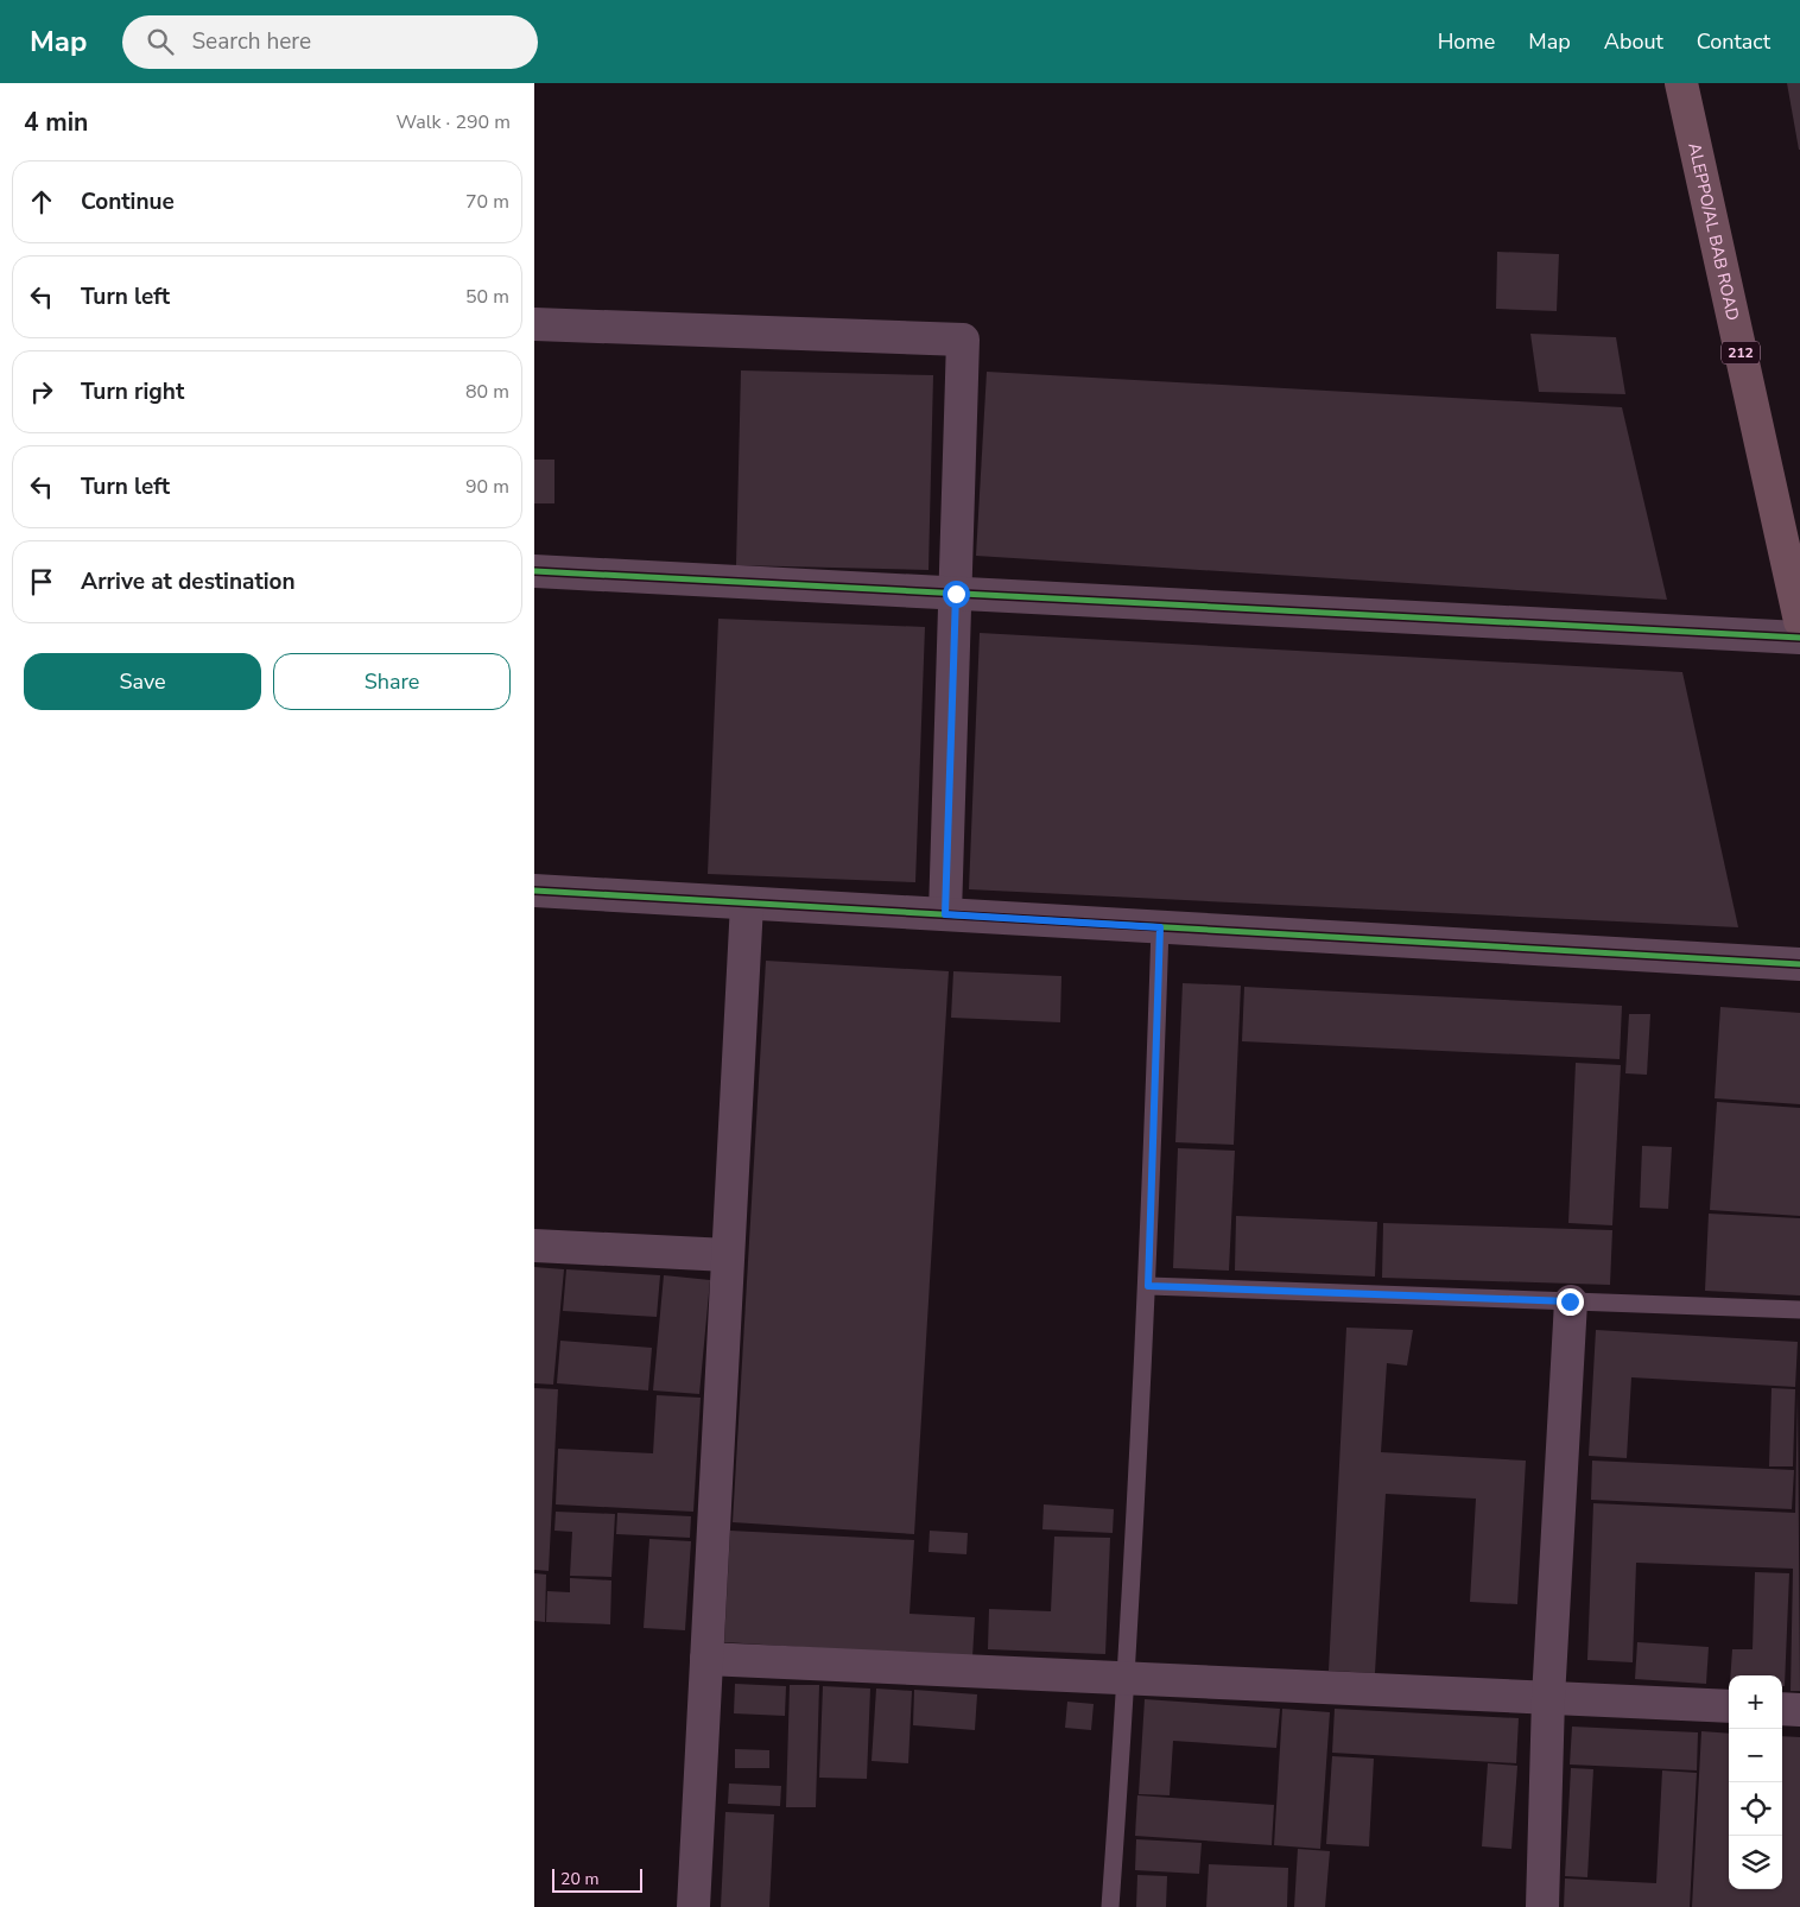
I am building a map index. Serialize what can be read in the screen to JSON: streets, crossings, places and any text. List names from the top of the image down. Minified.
{"streets":{"main road":["ALEPPO/AL BAB ROAD","212"]},"scale_bar":"20 m","page":{"header":"Map","search":"Search here","nav":["Home","Map","About","Contact"],"heading":["4 min","Walk · 290 m"],"list":[["Continue","70 m"],["Turn left","50 m"],["Turn right","80 m"],["Turn left","90 m"],"Arrive at destination"],"buttons":["Save","Share"],"map_buttons":["+","−"],"scale":"20 m"}}
